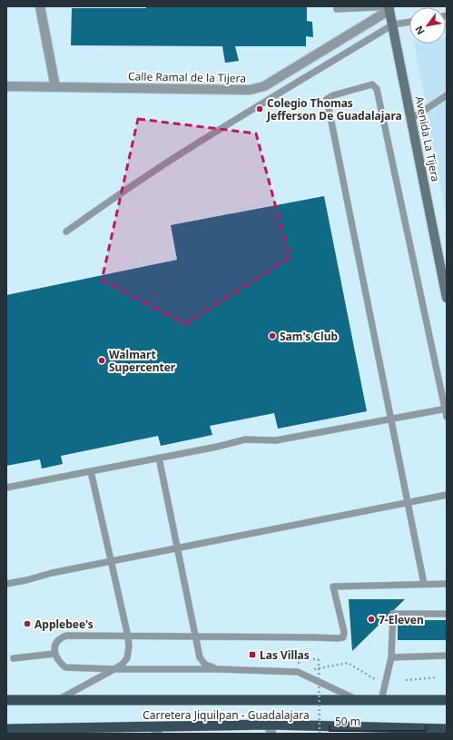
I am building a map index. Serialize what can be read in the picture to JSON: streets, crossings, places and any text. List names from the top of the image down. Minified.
{"streets":{"highway":["Carretera Jiquilpan - Guadalajara"],"main road":["Avenida La Tijera"],"street":["Calle Ramal de la Tijera"]},"crossings":[["Calle Ramal de la Tijera","Avenida La Tijera"]],"places":{"other":["Colegio Thomas Jefferson De Guadalajara","Sam's Club","Walmart Supercenter","7-Eleven","Applebee's"],"transit":["Las Villas"]},"scale_bar":"50 m","north":"bottom left"}
